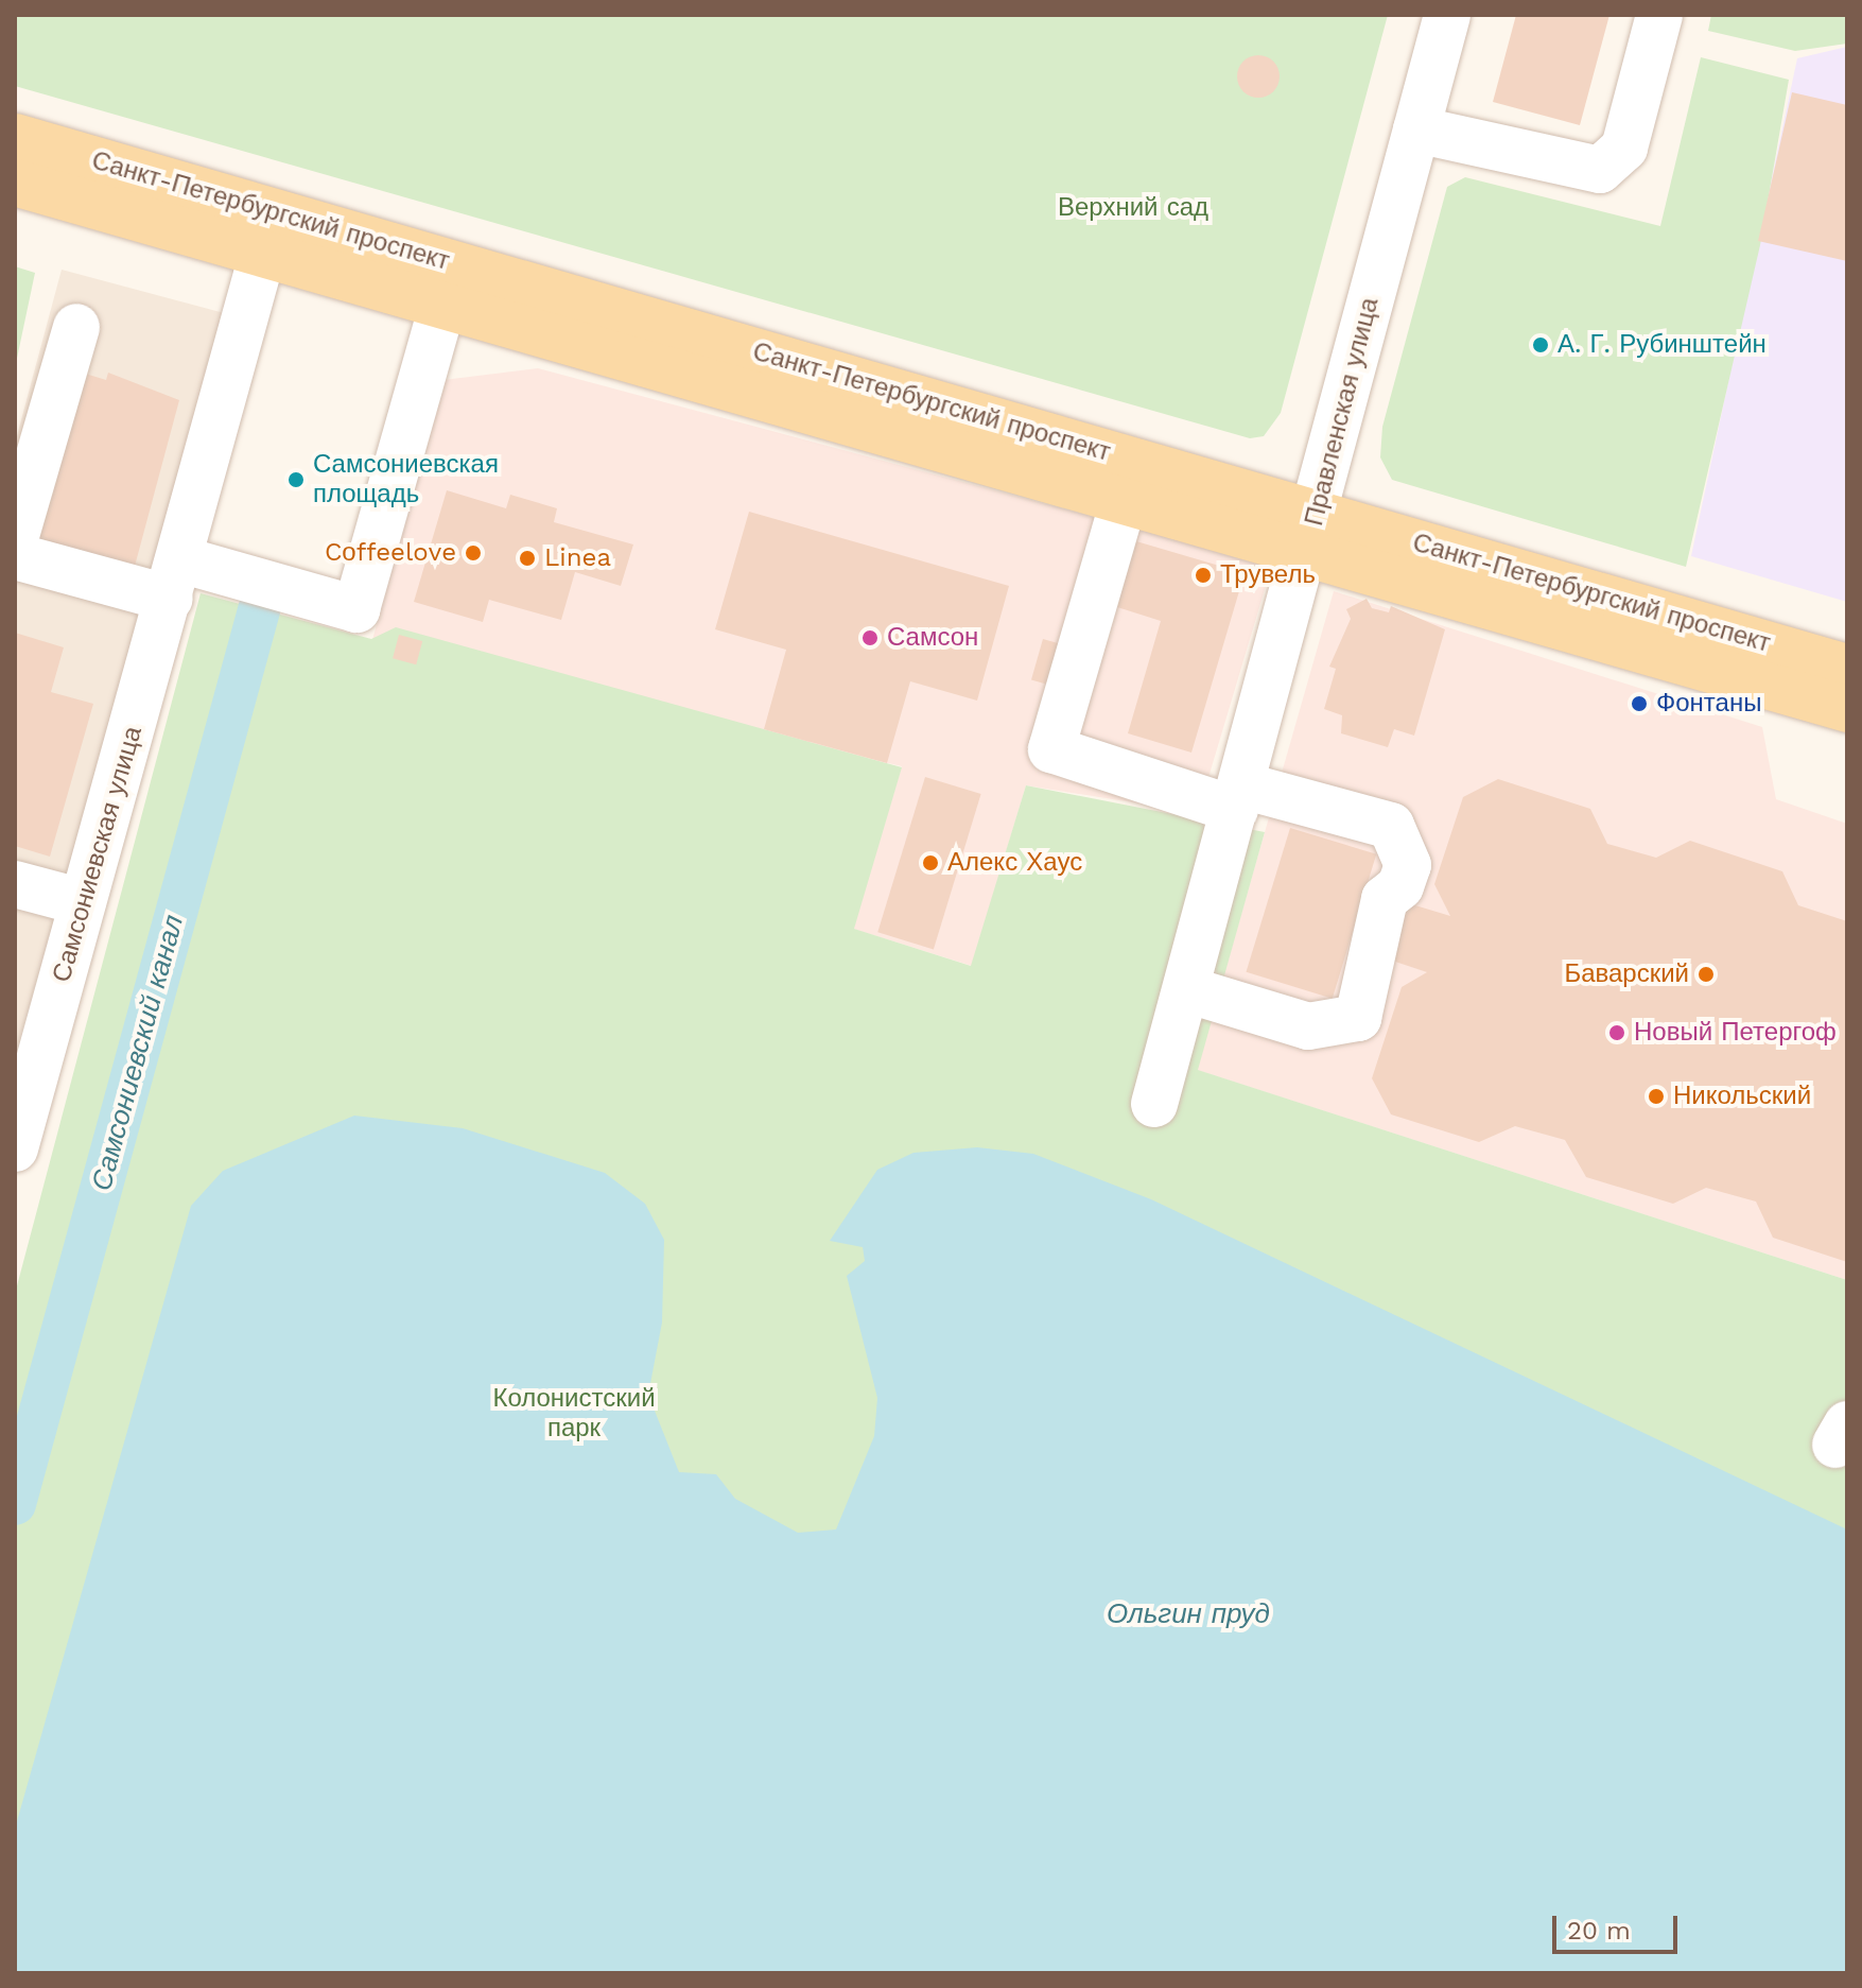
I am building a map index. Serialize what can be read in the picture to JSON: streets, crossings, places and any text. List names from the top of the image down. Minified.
{"streets":{"main road":["Санкт-Петербургский проспект"],"street":["Правленская улица","Самсониевская улица"]},"crossings":[["Санкт-Петербургский проспект","Правленская улица"]],"water":["Самсониевский канал","Ольгин пруд"],"parks":["Верхний сад","Колонистский парк"],"places":["А. Г. Рубинштейн","Самсониевская площадь","Cоffeelove","Linea","Трувель","Самсон","Фонтаны","Алекс Хаус","Баварский","Новый Петергоф","Никольский"],"scale_bar":"20 m"}
